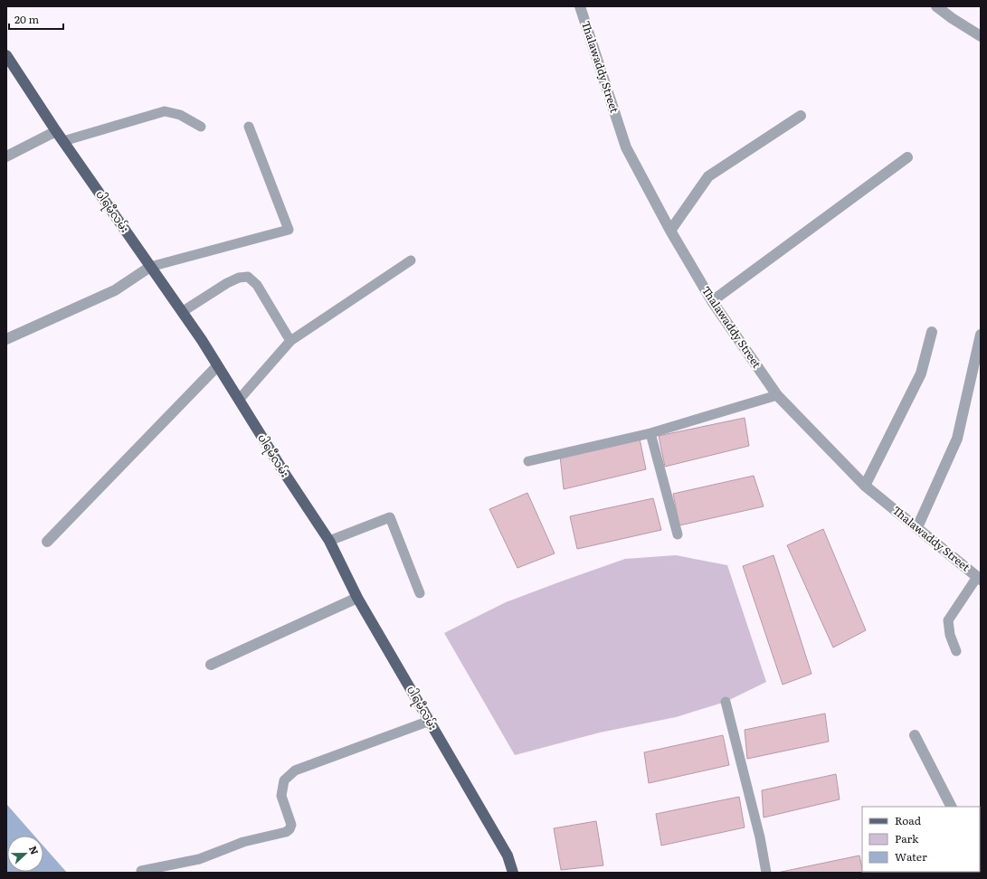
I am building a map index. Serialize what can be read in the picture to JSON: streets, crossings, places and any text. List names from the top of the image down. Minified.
{"streets":{"main road":["ပါရမီလမ်း"],"street":["Thalawaddy Street"]},"legend":["Road","Park","Water"],"scale_bar":"20 m","north":"right"}
